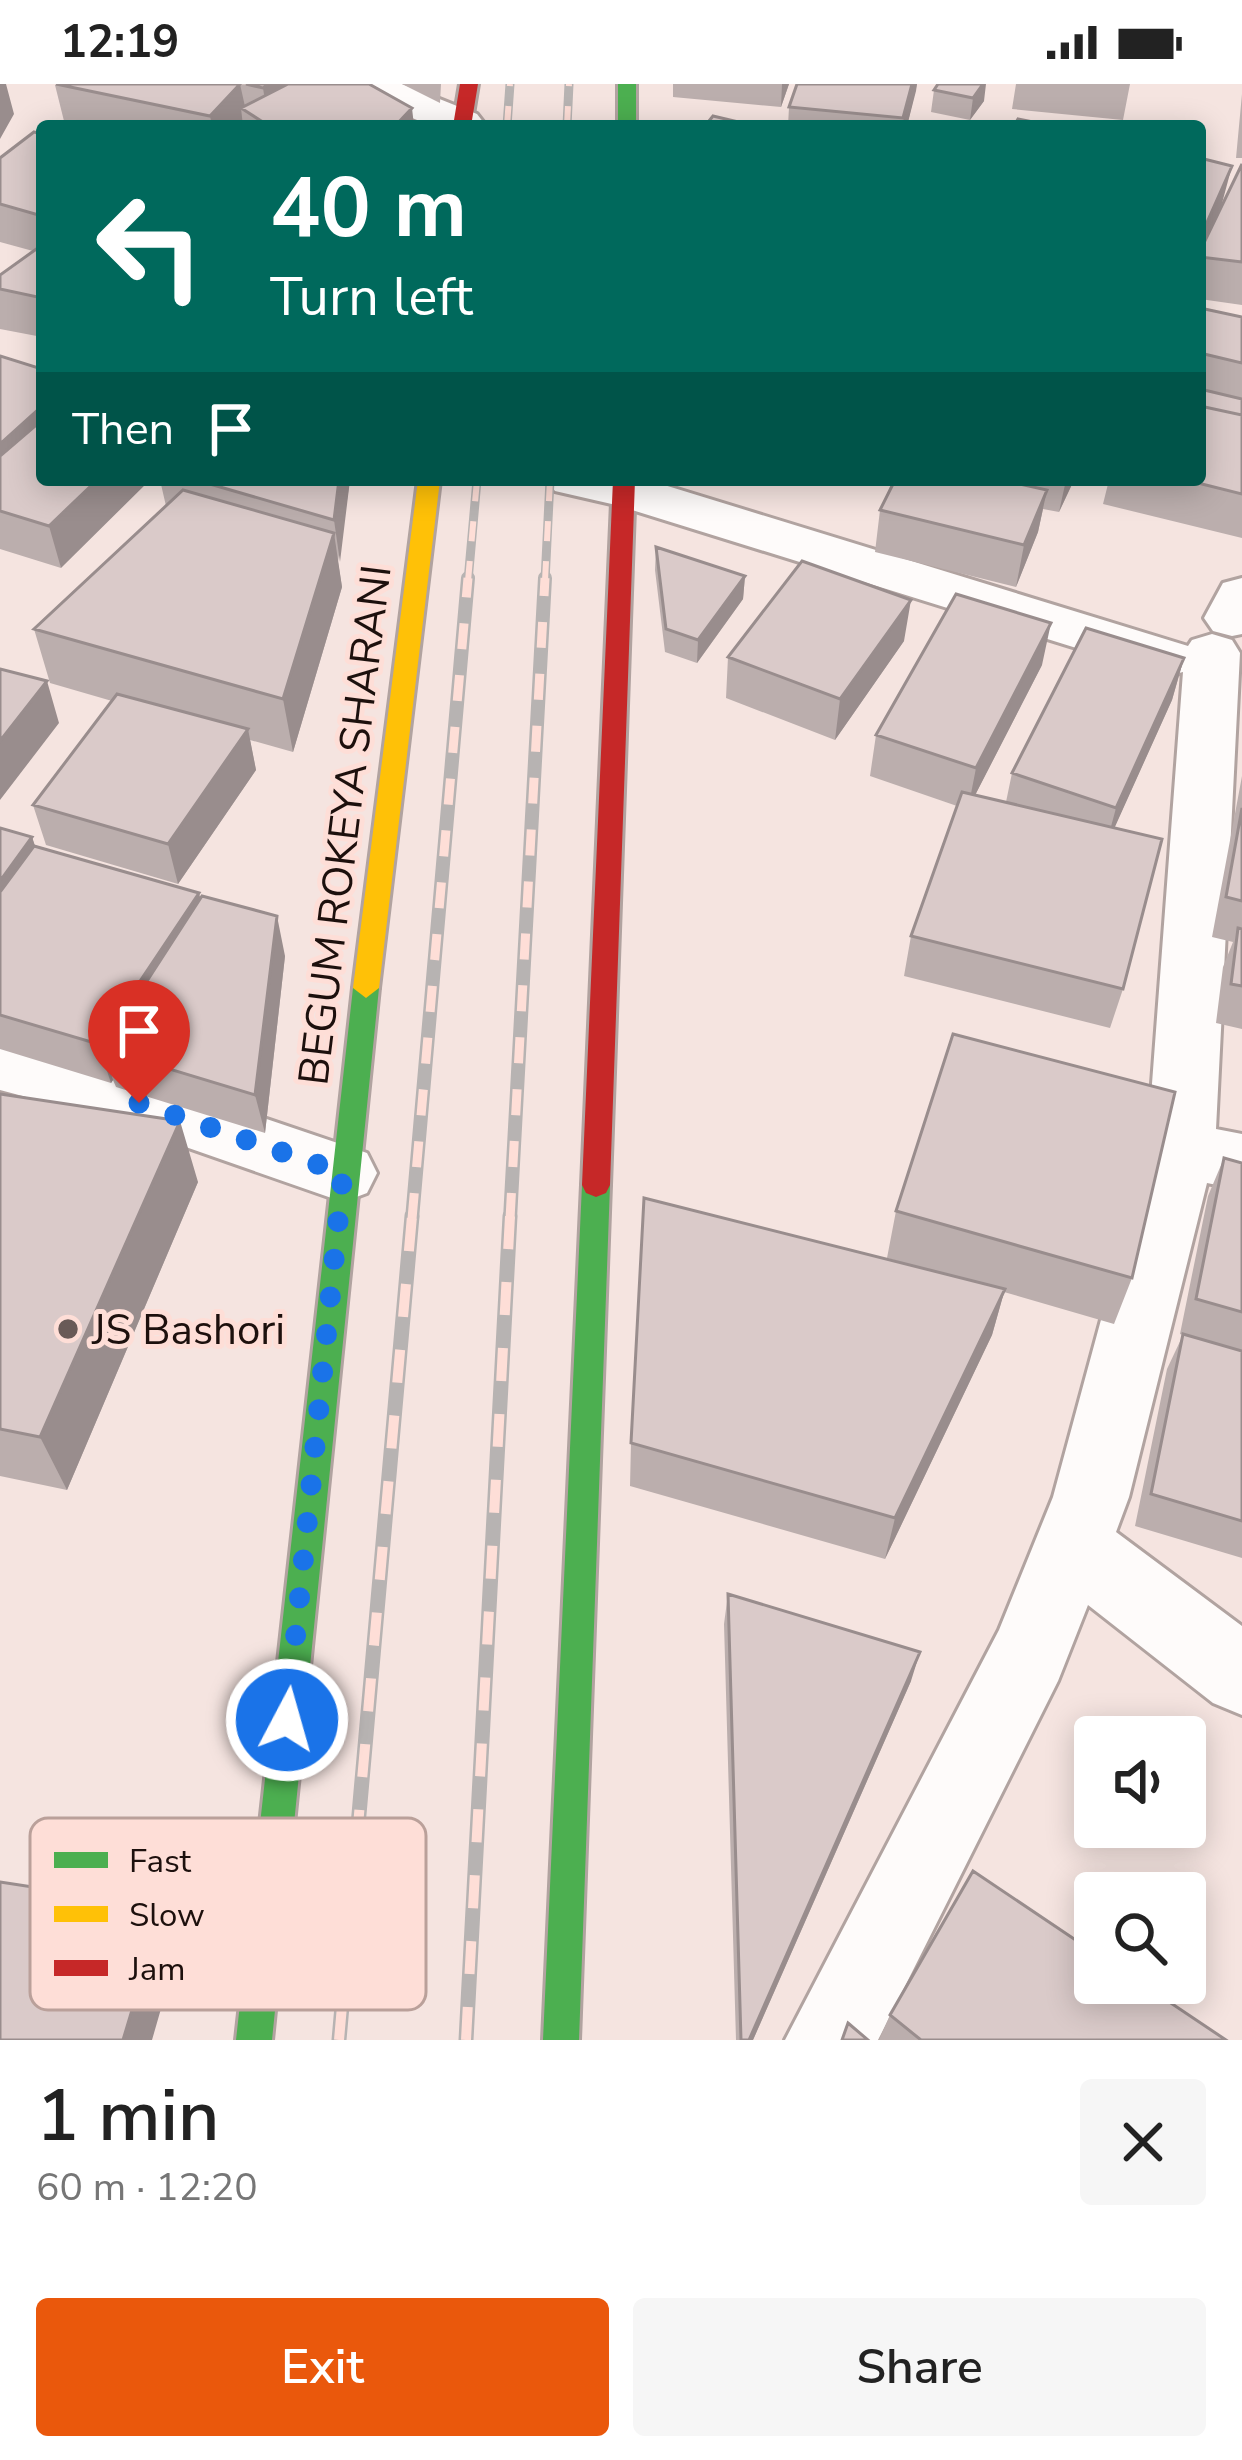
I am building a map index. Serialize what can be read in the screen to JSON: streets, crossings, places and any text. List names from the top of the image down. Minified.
{"streets":{"main road":["BEGUM ROKEYA SHARANI"]},"places":["JS Bashori"],"legend":["Fast","Slow","Jam"],"page":{"status":"12:19","turn":["40 m","Turn left"],"then":"Then","heading":["1 min","60 m · 12:20"],"buttons":["Exit","Share"]}}
